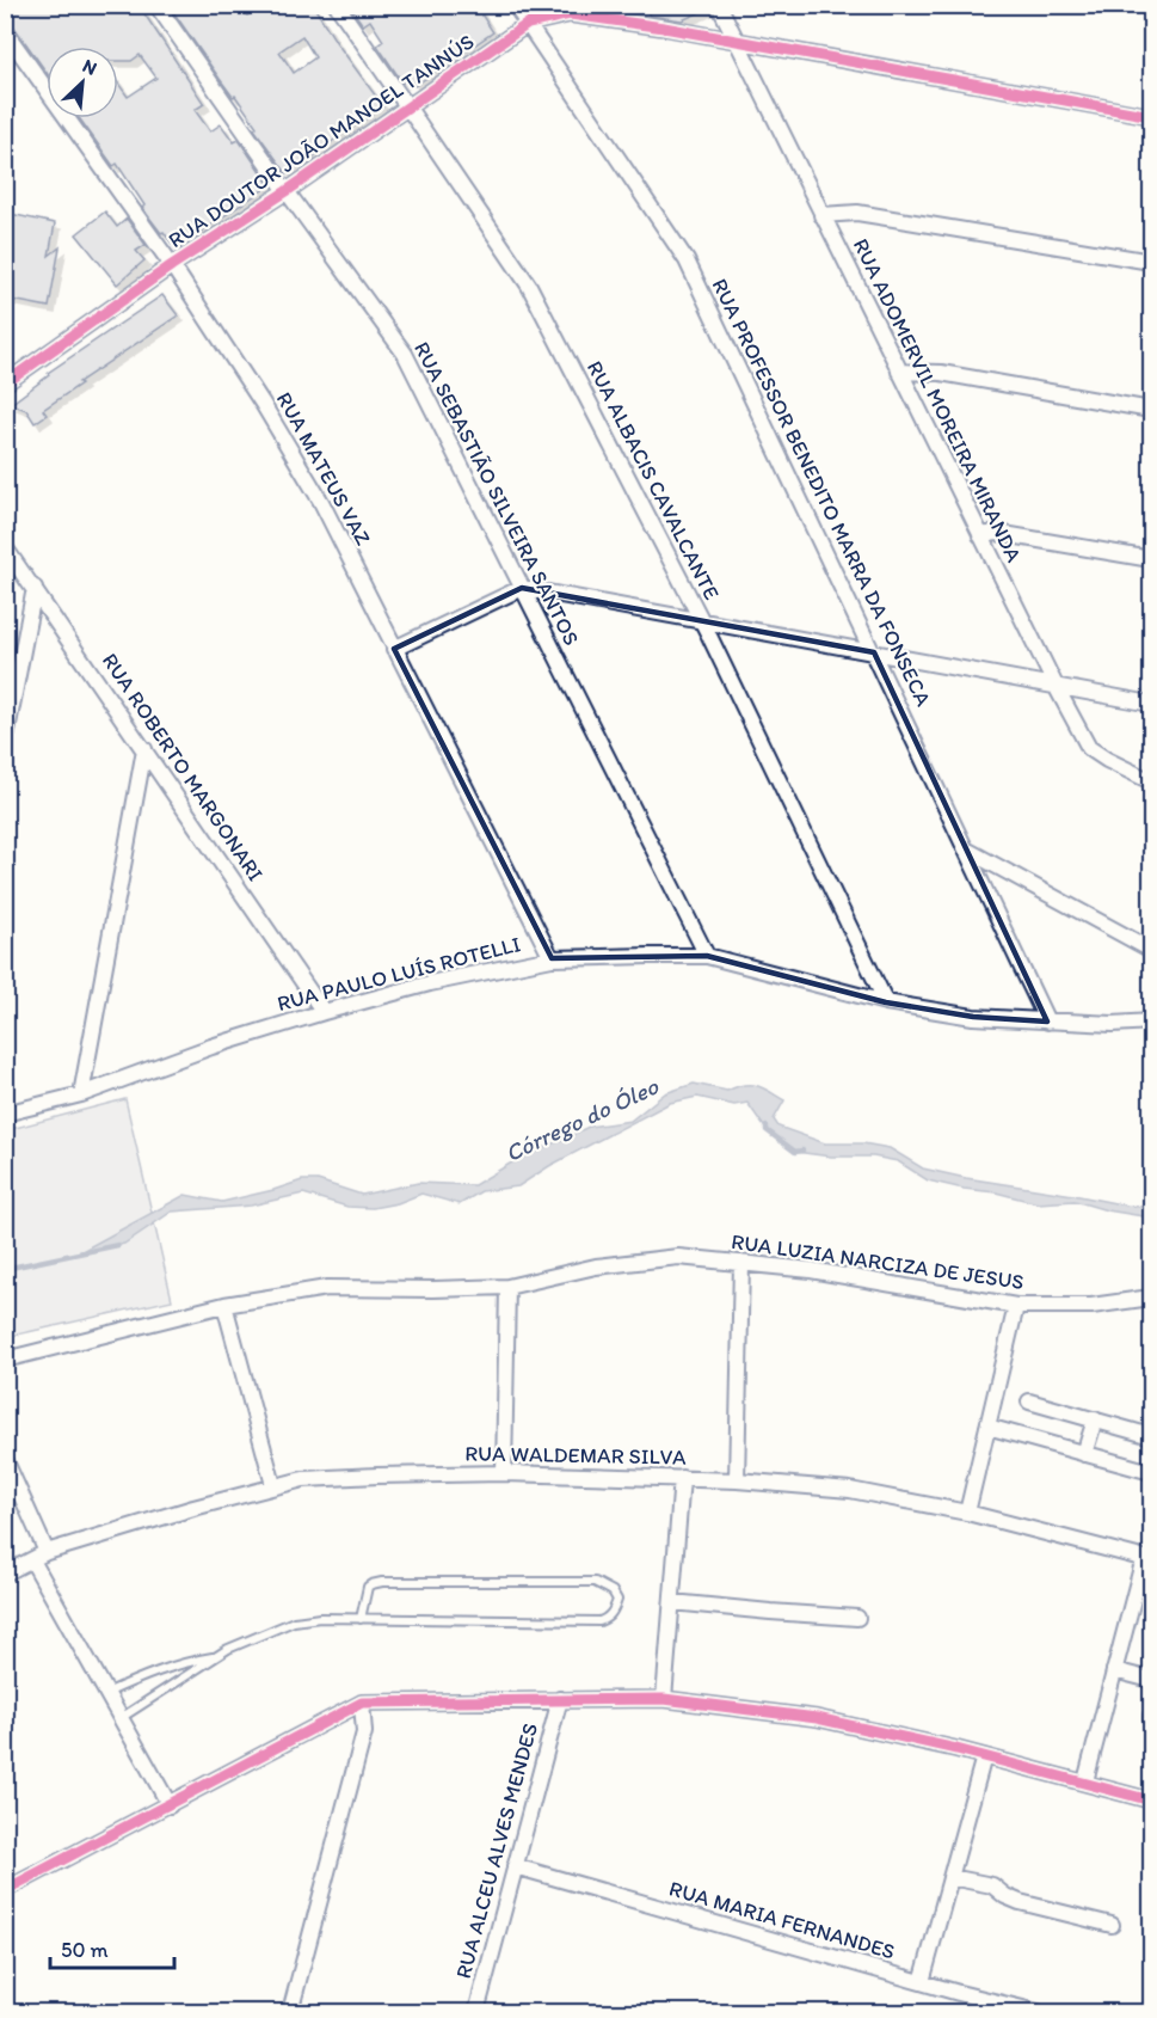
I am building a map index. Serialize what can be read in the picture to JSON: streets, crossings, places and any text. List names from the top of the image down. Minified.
{"streets":{"street":["RUA DOUTOR JOÃO MANOEL TANNÚS","RUA ADOMERVIL MOREIRA MIRANDA","RUA MATEUS VAZ","RUA ALBACIS CAVALCANTE","RUA PROFESSOR BENEDITO MARRA DA FONSECA","RUA SEBASTIÃO SILVEIRA SANTOS","RUA ROBERTO MARGONARI","RUA PAULO LUÍS ROTELLI","RUA LUZIA NARCIZA DE JESUS","RUA WALDEMAR SILVA","RUA ALCEU ALVES MENDES","RUA MARIA FERNANDES"]},"crossings":[["RUA DOUTOR JOÃO MANOEL TANNÚS","RUA ADOMERVIL MOREIRA MIRANDA"],["RUA DOUTOR JOÃO MANOEL TANNÚS","RUA MATEUS VAZ"],["RUA DOUTOR JOÃO MANOEL TANNÚS","RUA ALBACIS CAVALCANTE"],["RUA DOUTOR JOÃO MANOEL TANNÚS","RUA PROFESSOR BENEDITO MARRA DA FONSECA"],["RUA DOUTOR JOÃO MANOEL TANNÚS","RUA SEBASTIÃO SILVEIRA SANTOS"],["RUA MATEUS VAZ","RUA PAULO LUÍS ROTELLI"],["RUA ALBACIS CAVALCANTE","RUA PAULO LUÍS ROTELLI"],["RUA PROFESSOR BENEDITO MARRA DA FONSECA","RUA PAULO LUÍS ROTELLI"],["RUA SEBASTIÃO SILVEIRA SANTOS","RUA PAULO LUÍS ROTELLI"],["RUA ROBERTO MARGONARI","RUA PAULO LUÍS ROTELLI"],["RUA ALCEU ALVES MENDES","RUA MARIA FERNANDES"]],"water":["Córrego do Óleo"],"scale_bar":"50 m","north":"top right"}
